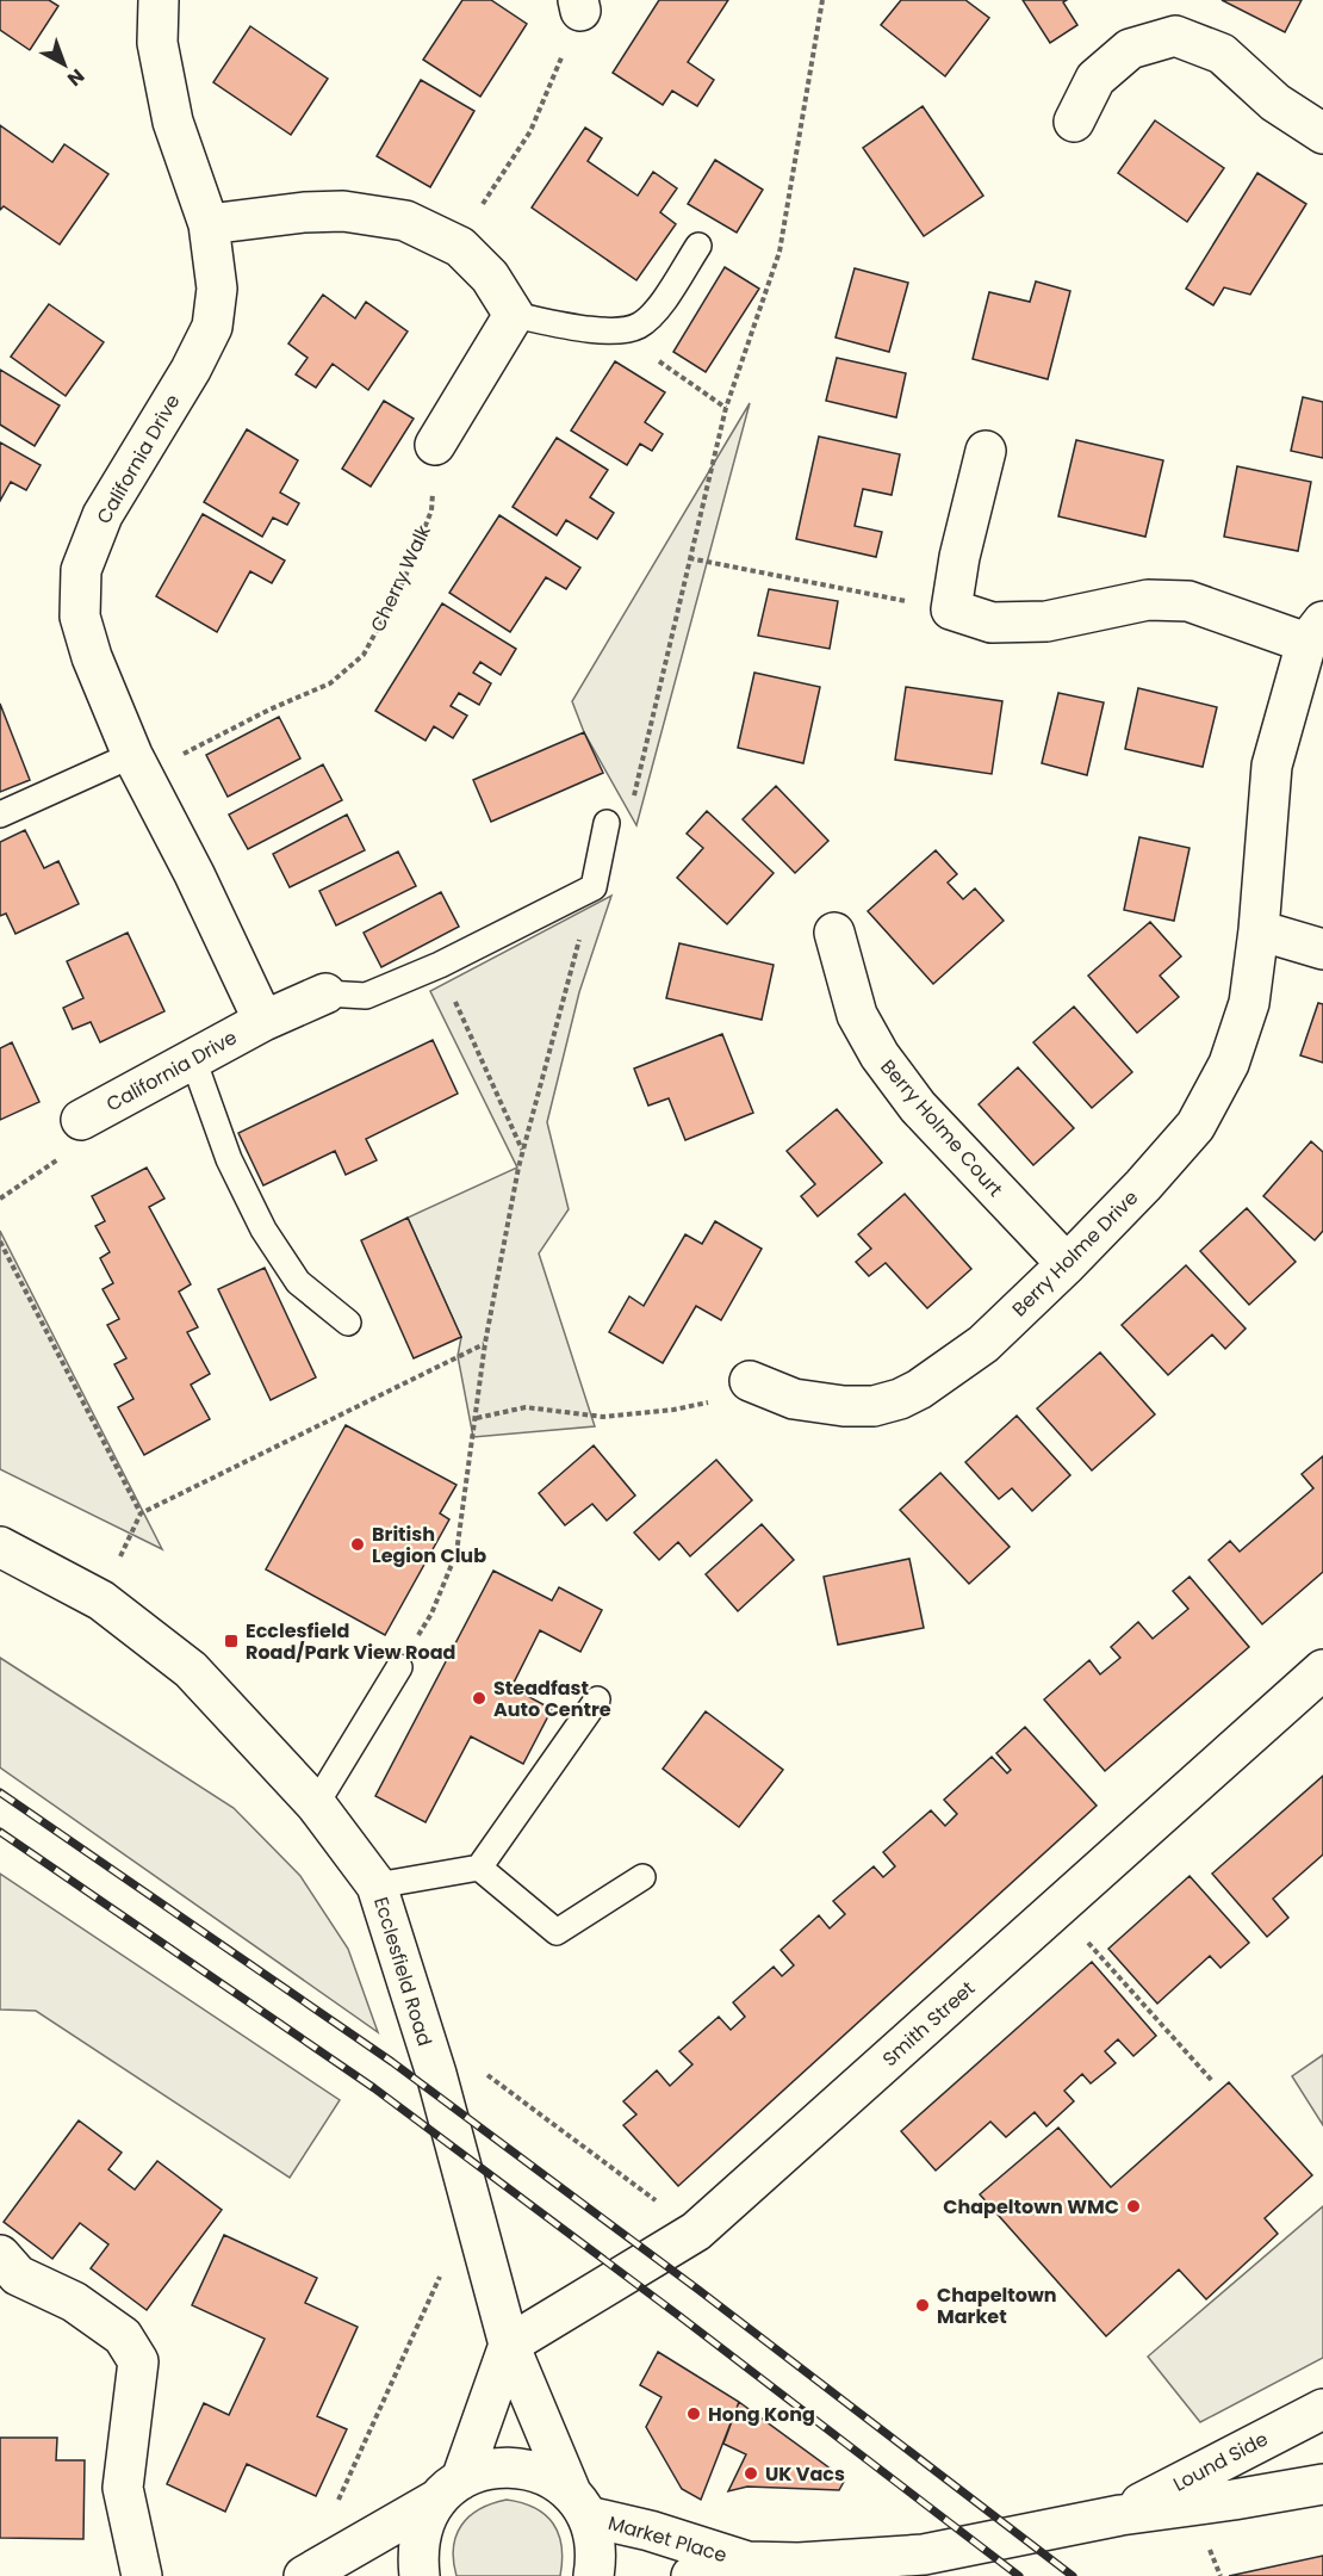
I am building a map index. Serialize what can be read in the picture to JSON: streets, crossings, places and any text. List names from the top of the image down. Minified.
{"streets":{"street":["California Drive","Berry Holme Court","Berry Holme Drive","Ecclesfield Road","Smith Street","Lound Side","Market Place"],"path":["Cherry Walk"]},"crossings":[["California Drive","Cherry Walk"],["Berry Holme Court","Berry Holme Drive"],["Ecclesfield Road","Smith Street"],["Ecclesfield Road","Market Place"],["Lound Side","Market Place"]],"places":{"other":["British Legion Club","Steadfast Auto Centre","Chapeltown WMC","Chapeltown Market","Hong Kong","UK Vacs"],"transit":["Ecclesfield Road/Park View Road"]},"north":"bottom right"}
